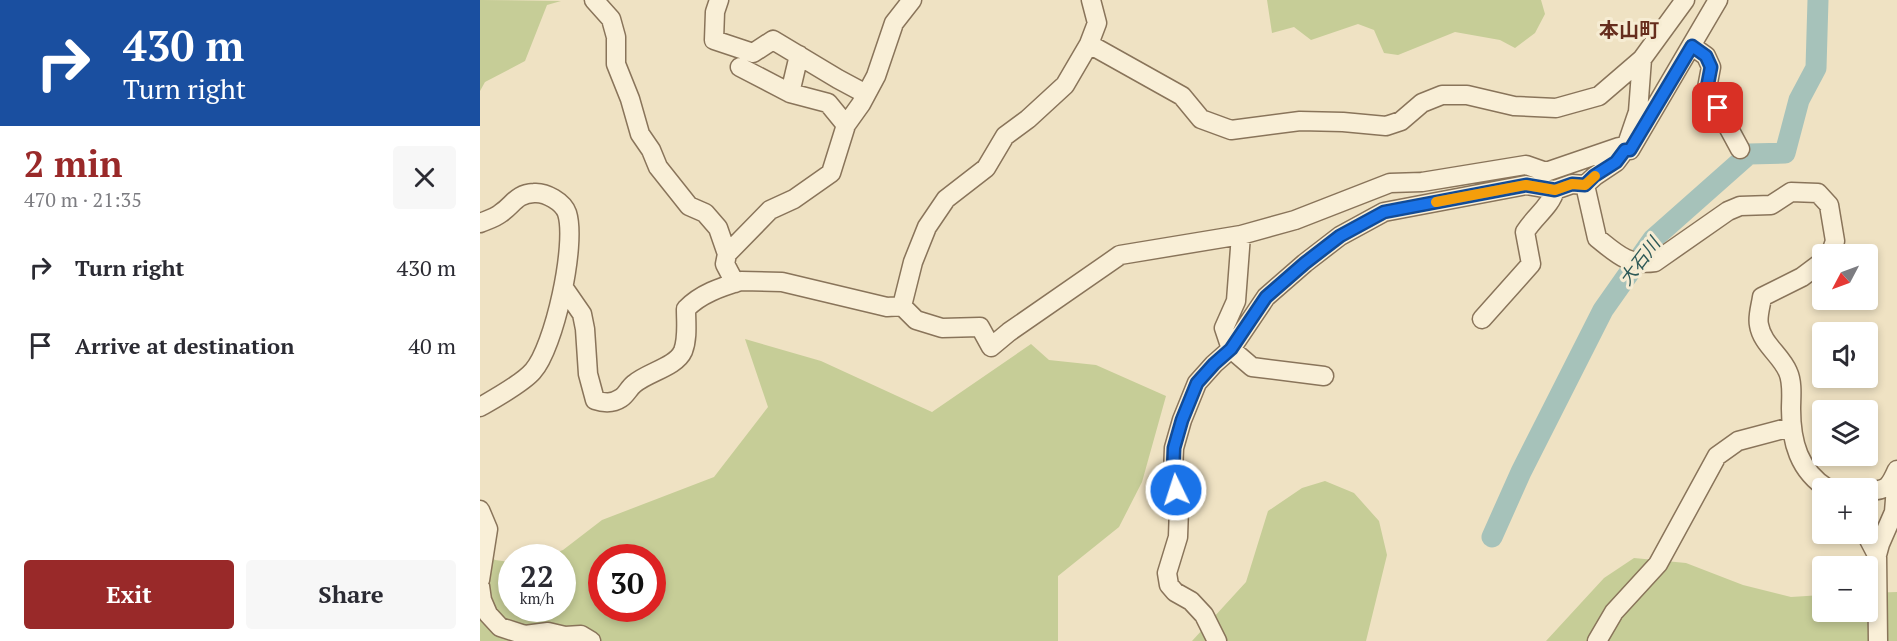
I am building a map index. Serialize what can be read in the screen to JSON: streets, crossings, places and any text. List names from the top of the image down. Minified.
{"districts":["本山町"],"water":["大石川"],"north":"bottom left","page":{"turn":["430 m","Turn right"],"heading":["2 min","470 m · 21:35"],"list":[{"name":"Turn right","value":"430 m"},{"name":"Arrive at destination","value":"40 m"}],"map_buttons":["+","−"],"speed":"22 km/h","limit":"30","buttons":["Exit","Share"]}}
